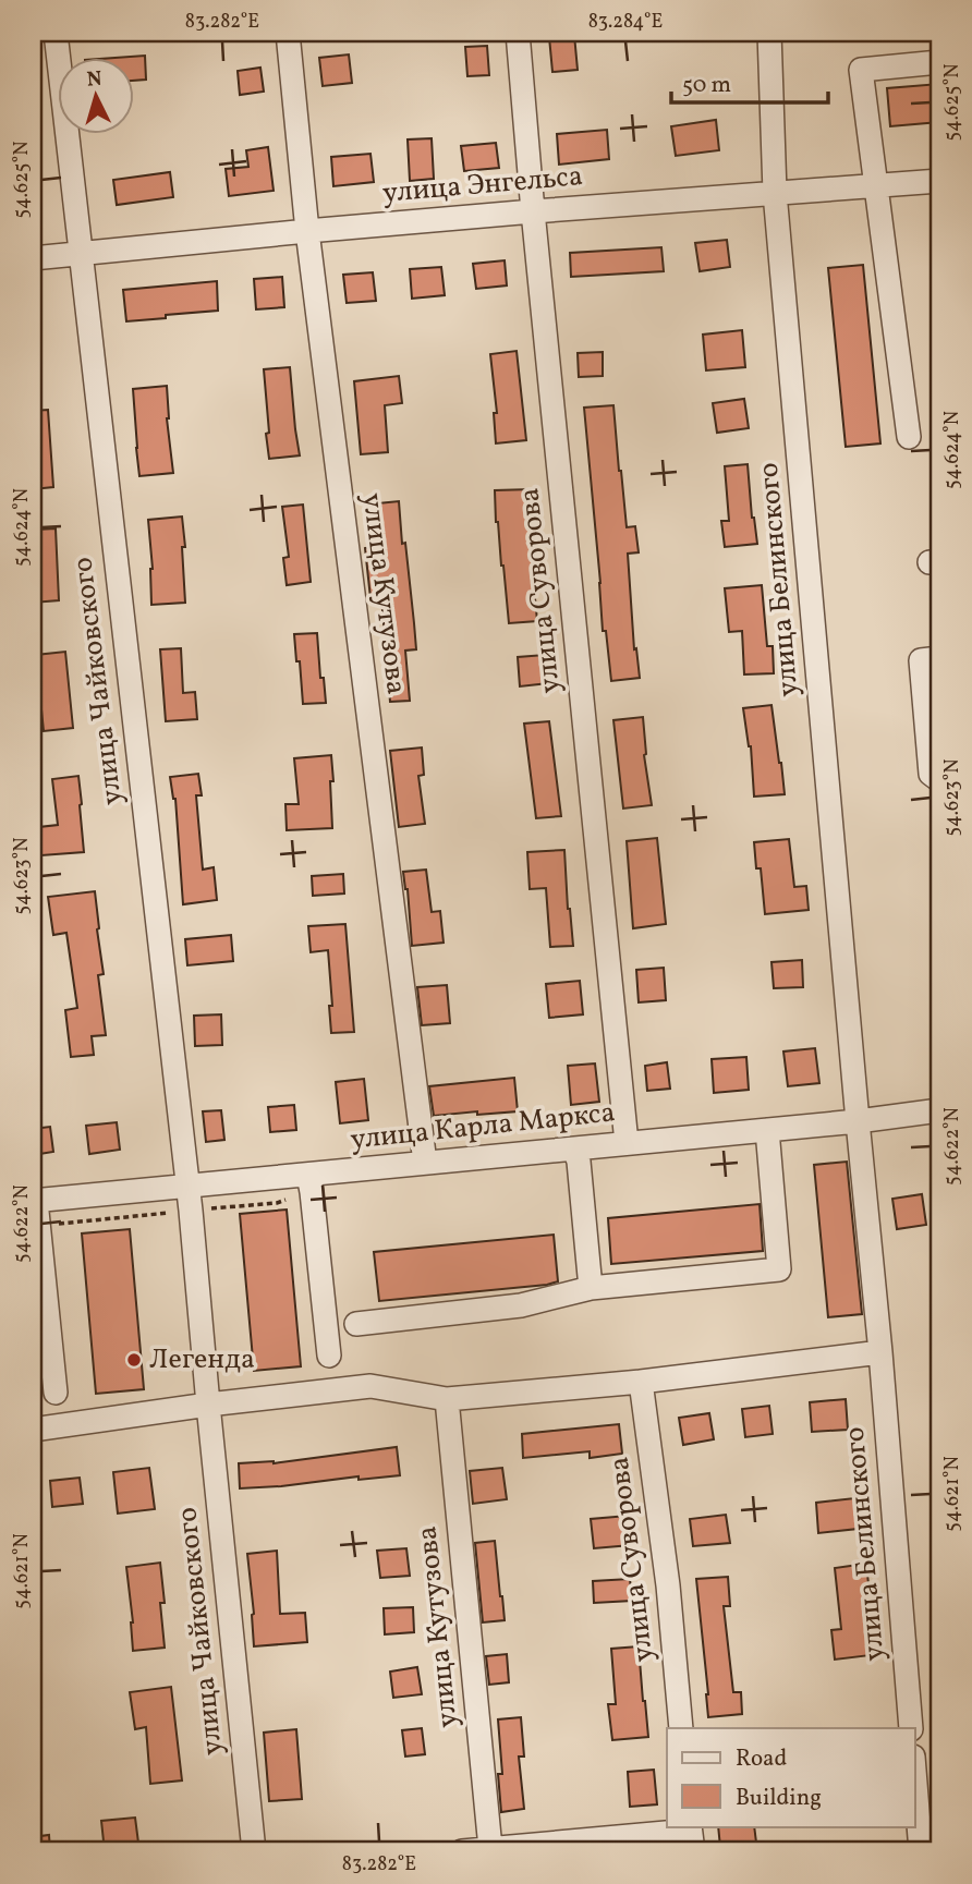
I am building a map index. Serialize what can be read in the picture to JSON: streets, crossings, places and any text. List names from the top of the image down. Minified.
{"streets":{"street":["улица Энгельса","улица Белинского","улица Суворова","улица Кутузова","улица Чайковского","улица Карла Маркса"]},"crossings":[["улица Энгельса","улица Белинского"],["улица Энгельса","улица Суворова"],["улица Энгельса","улица Кутузова"],["улица Энгельса","улица Чайковского"],["улица Белинского","улица Карла Маркса"],["улица Суворова","улица Карла Маркса"],["улица Кутузова","улица Карла Маркса"],["улица Чайковского","улица Карла Маркса"]],"places":["Легенда"],"legend":["Road","Building"],"scale_bar":"50 m","north":"top","coordinates":["83.282°E","83.284°E","54.625°N","54.624°N","54.623°N","54.622°N","54.621°N"]}
